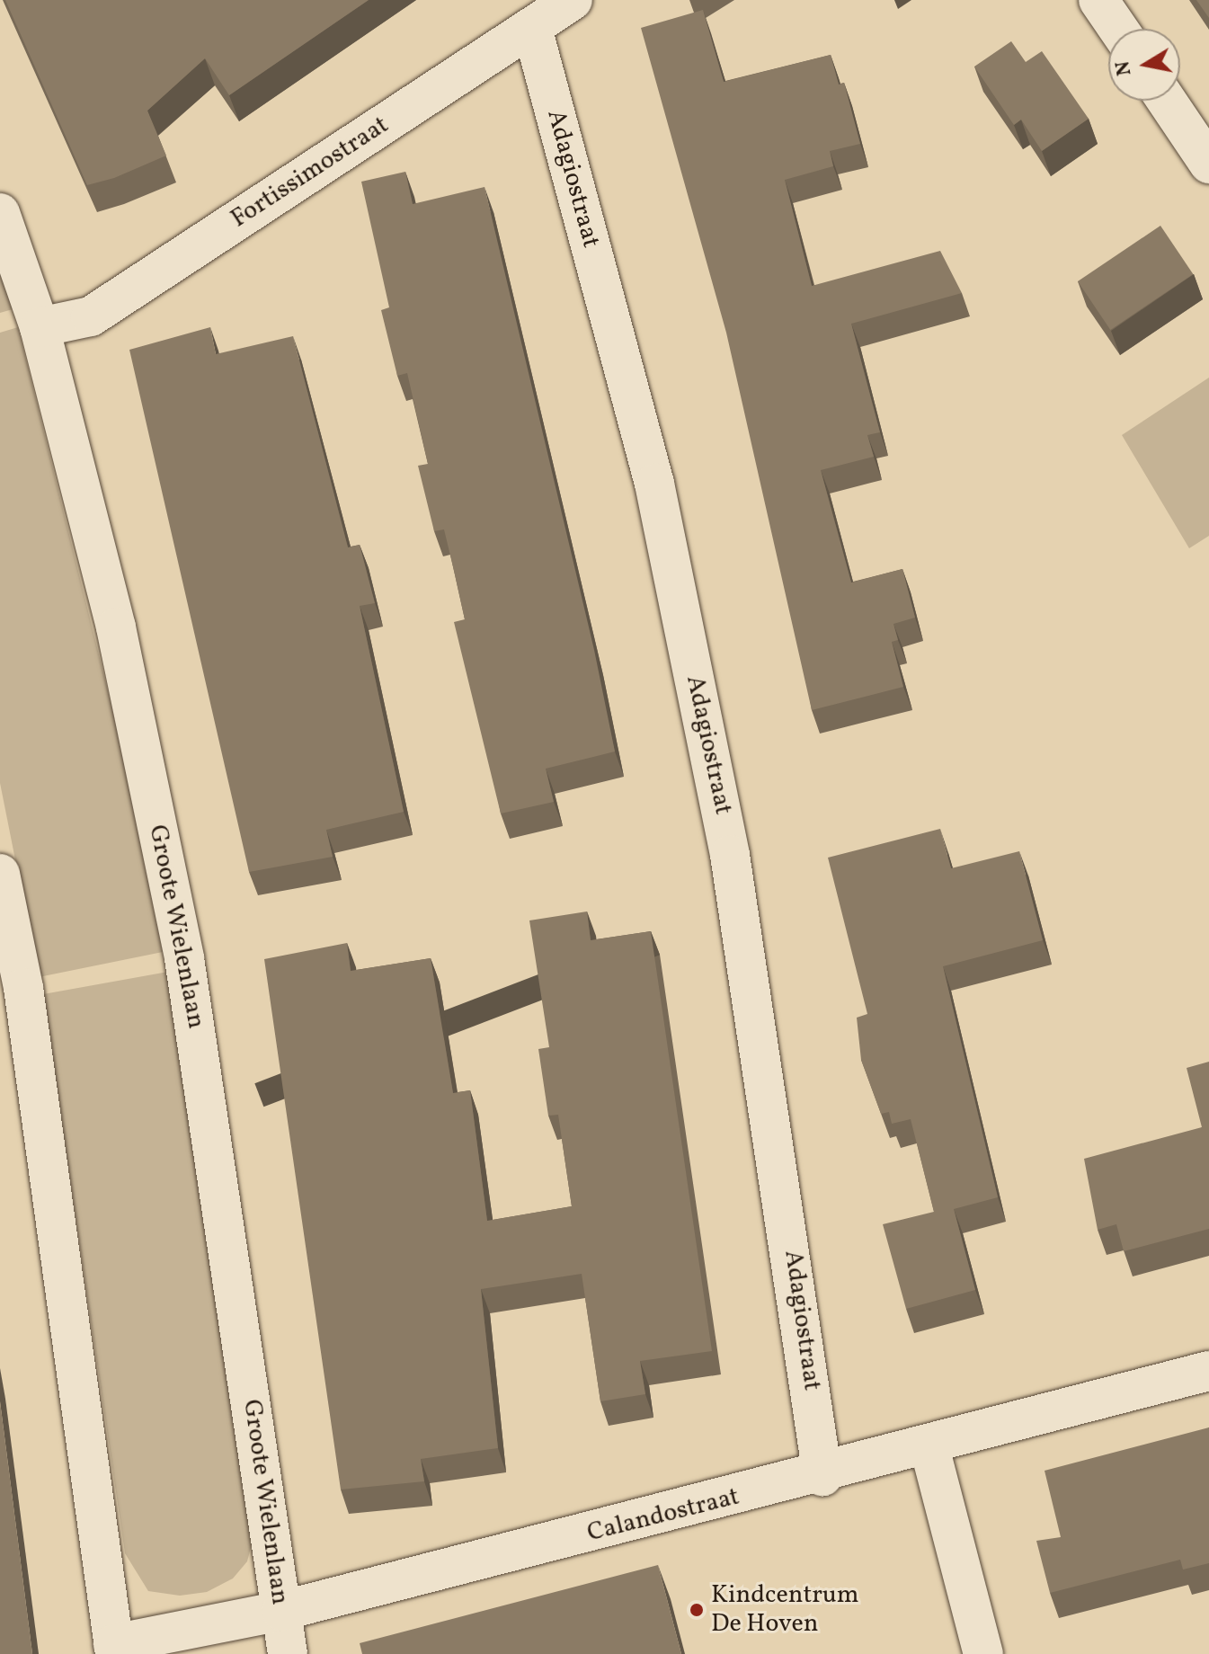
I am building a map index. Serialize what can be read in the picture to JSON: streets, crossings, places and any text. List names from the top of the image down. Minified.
{"streets":{"street":["Fortissimostraat","Adagiostraat","Groote Wielenlaan","Calandostraat"]},"crossings":[["Fortissimostraat","Adagiostraat"],["Fortissimostraat","Groote Wielenlaan"],["Adagiostraat","Calandostraat"],["Groote Wielenlaan","Calandostraat"]],"places":["Kindcentrum De Hoven"],"north":"left"}
